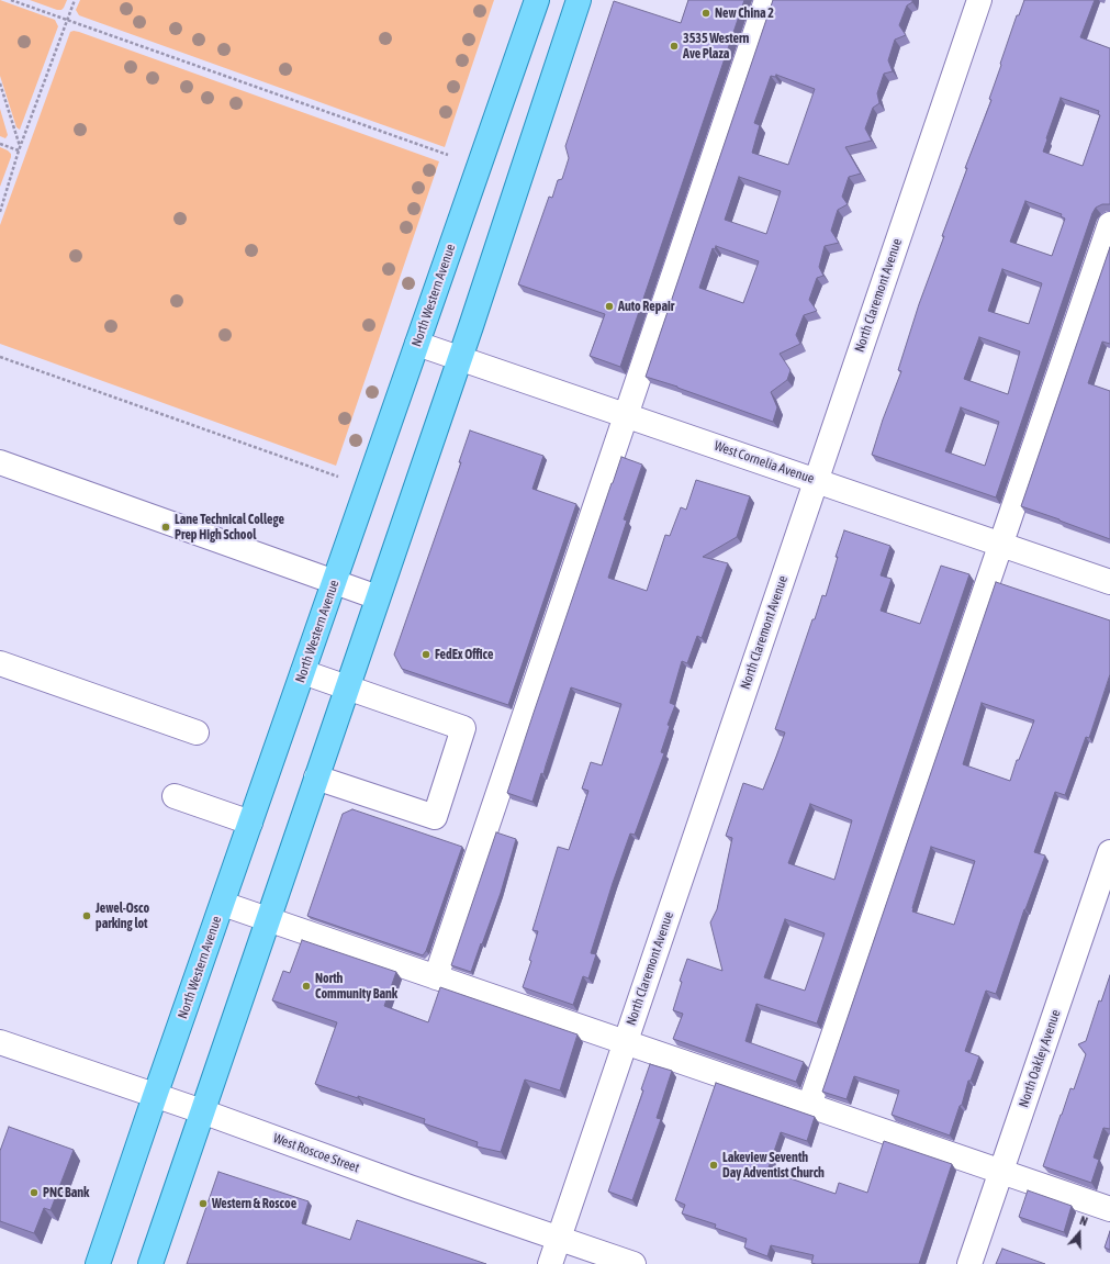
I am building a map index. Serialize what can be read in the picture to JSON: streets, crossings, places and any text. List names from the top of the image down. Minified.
{"streets":{"main road":["North Western Avenue"],"street":["North Claremont Avenue","West Cornelia Avenue","North Oakley Avenue","West Roscoe Street"]},"crossings":[["North Western Avenue","West Cornelia Avenue"],["North Western Avenue","West Roscoe Street"],["North Claremont Avenue","West Cornelia Avenue"],["North Claremont Avenue","West Roscoe Street"]],"places":["New China 2","3535 Western Ave Plaza","Auto Repair","Lane Technical College Prep High School","FedEx Office","Jewel-Osco parking lot","North Community Bank","Lakeview Seventh Day Adventist Church","PNC Bank","Western & Roscoe"],"north":"top"}
